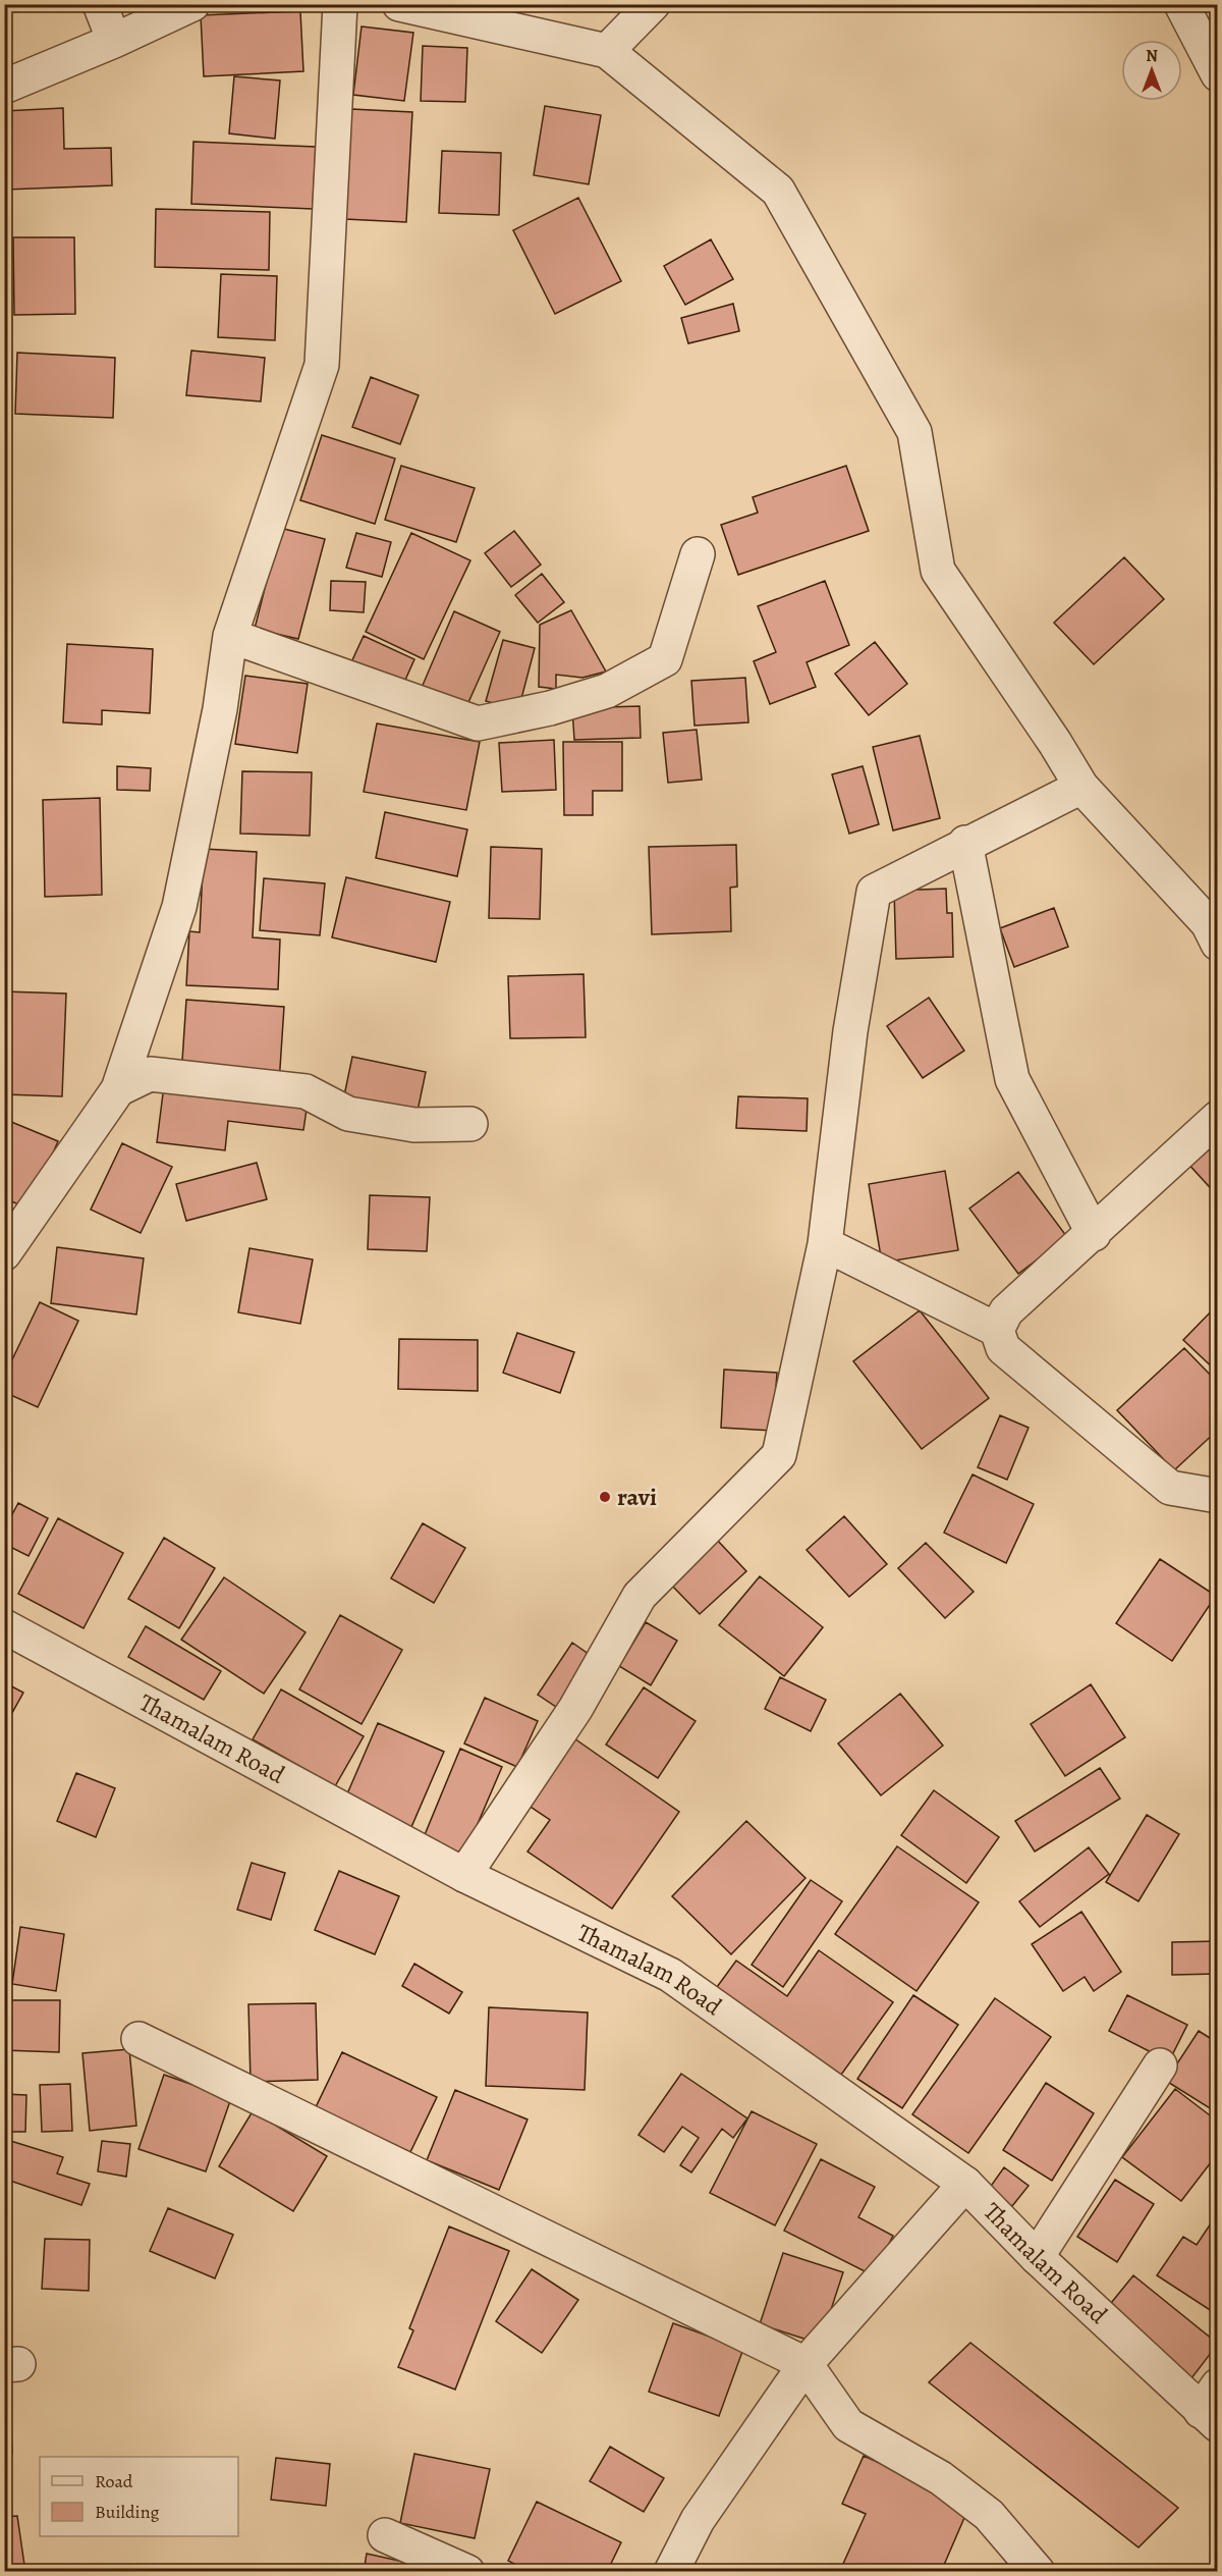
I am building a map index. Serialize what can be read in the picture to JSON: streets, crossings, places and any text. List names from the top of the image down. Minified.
{"streets":{"street":["Thamalam Road"]},"places":["ravi"],"legend":["Road","Building"],"north":"top"}
